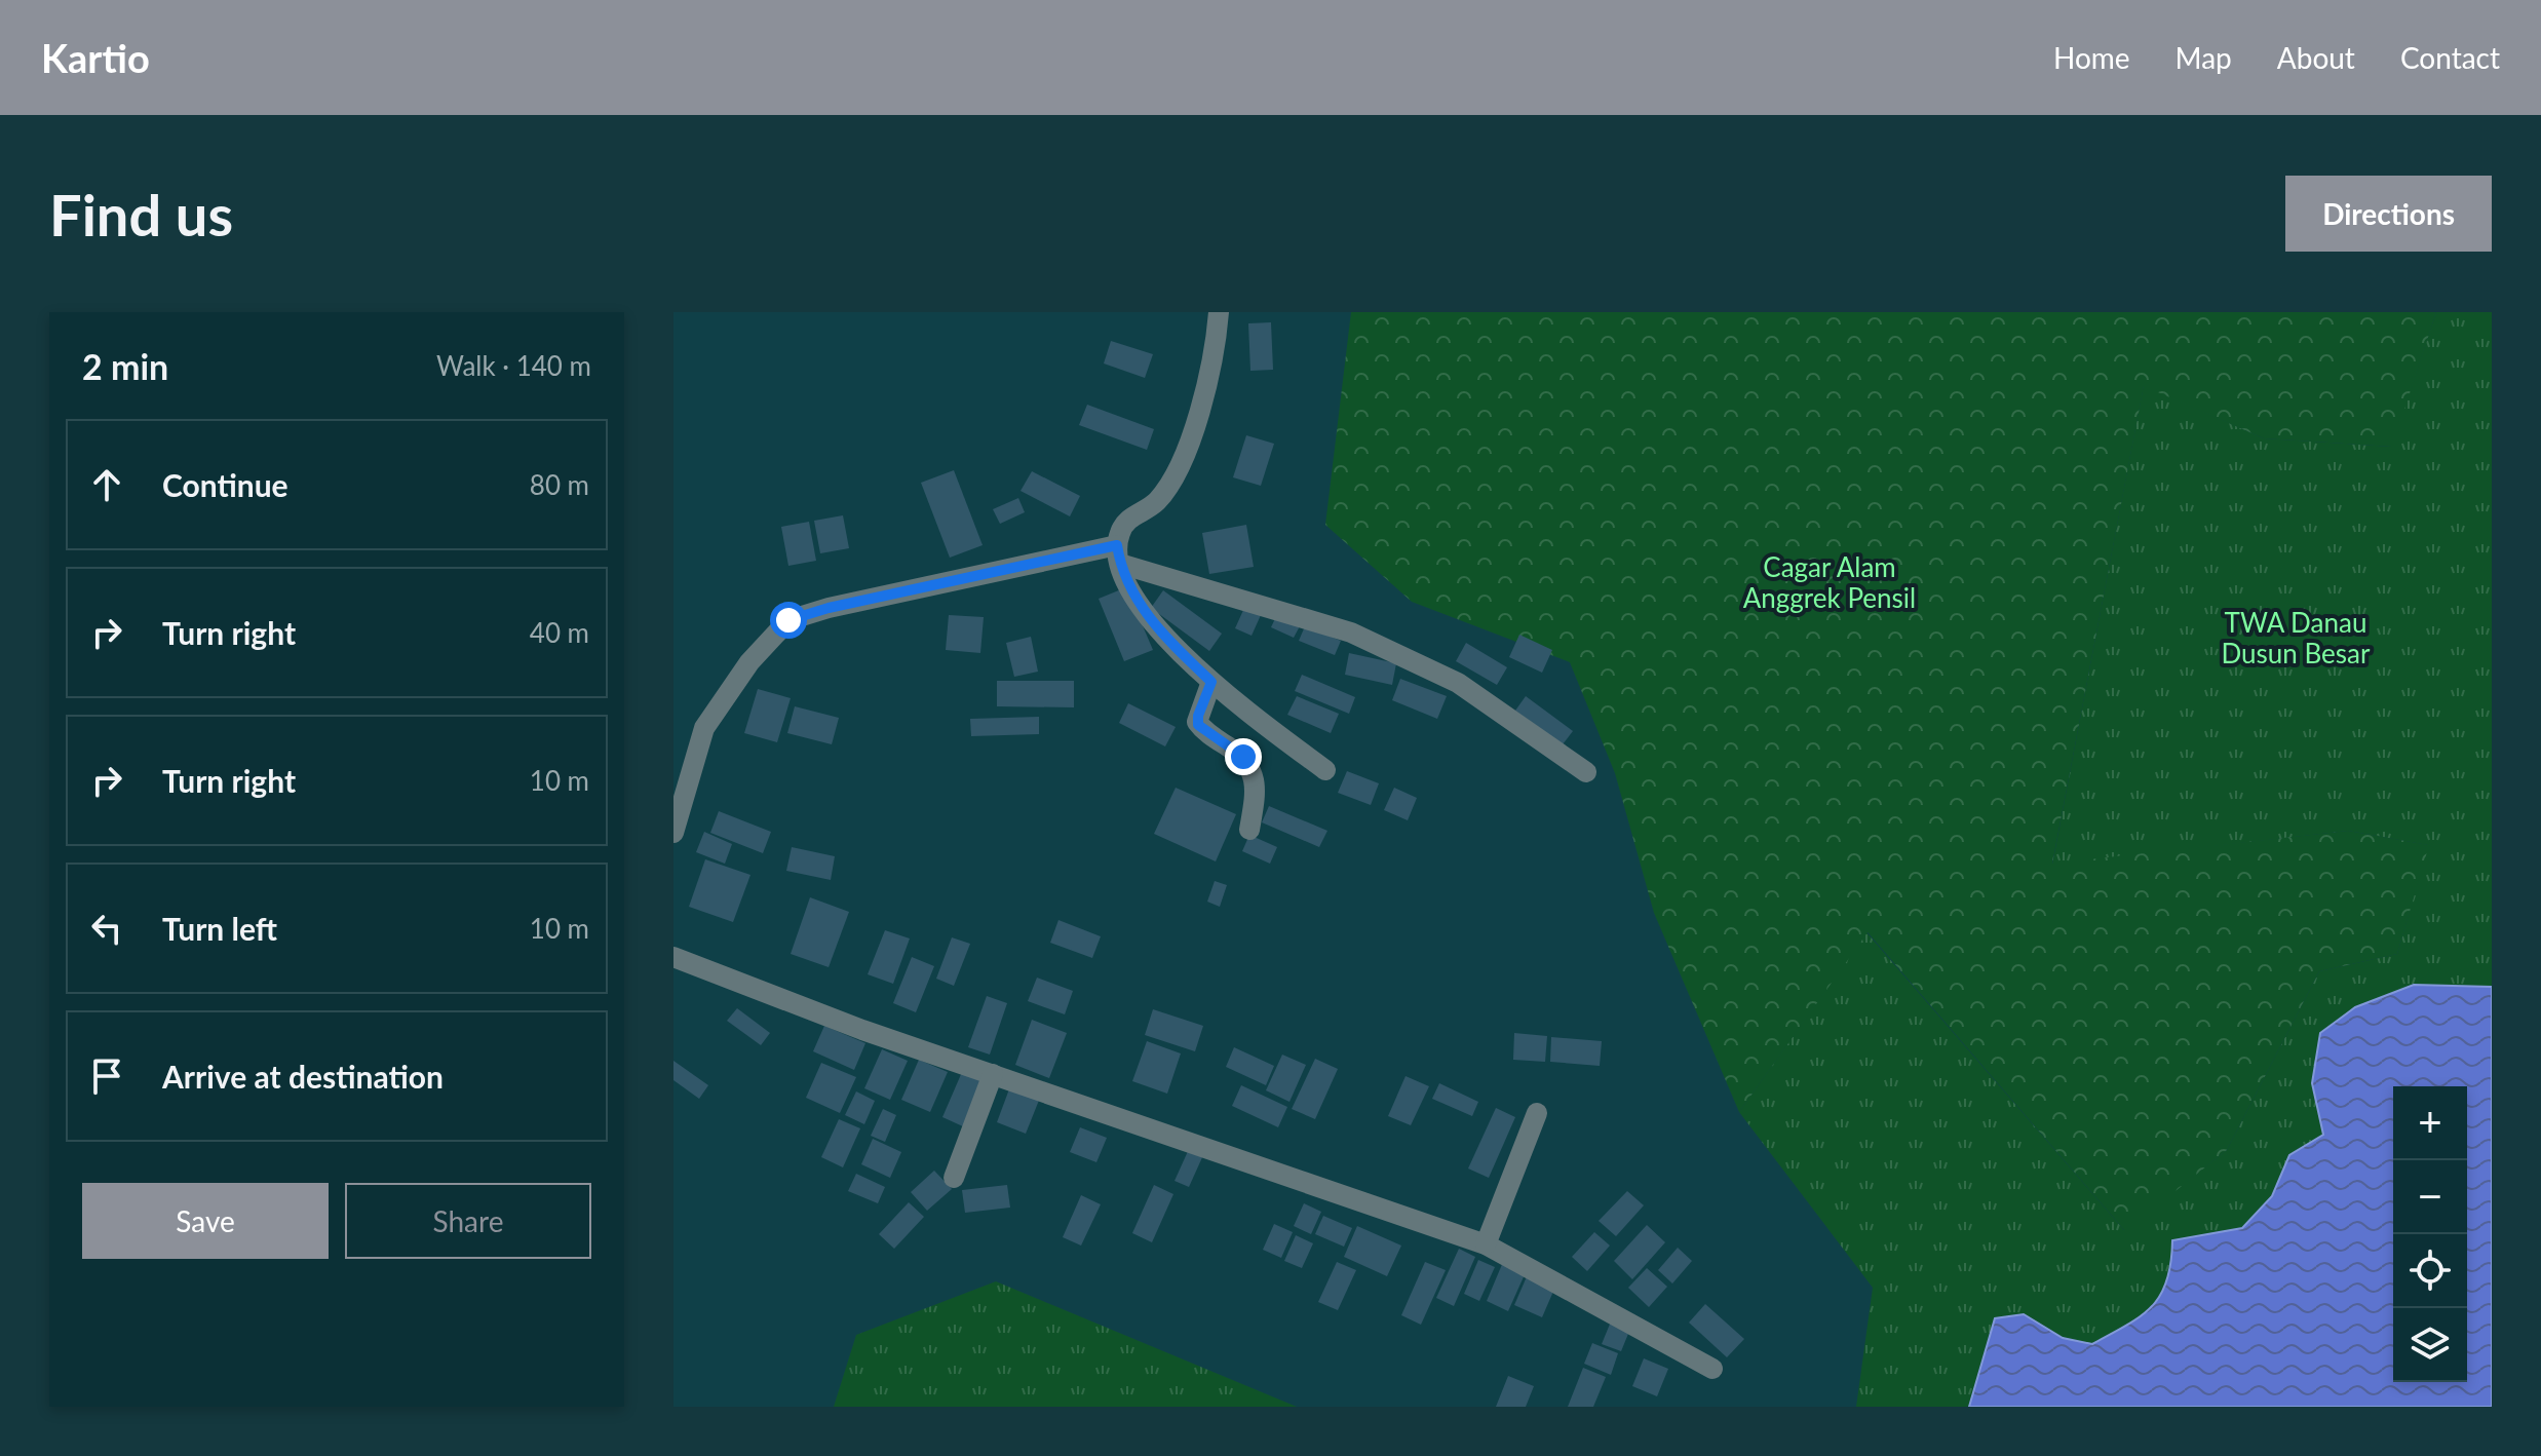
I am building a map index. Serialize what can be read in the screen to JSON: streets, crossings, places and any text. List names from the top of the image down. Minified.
{"parks":["Cagar Alam Anggrek Pensil","TWA Danau Dusun Besar"],"page":{"header":"Kartio","nav":["Home","Map","About","Contact"],"buttons":["Directions",["Save","Share"]],"title":"Find us","heading":["2 min","Walk · 140 m"],"list":[["Continue","80 m"],["Turn right","40 m"],["Turn right","10 m"],["Turn left","10 m"],"Arrive at destination"],"map_buttons":["+","−"]}}
